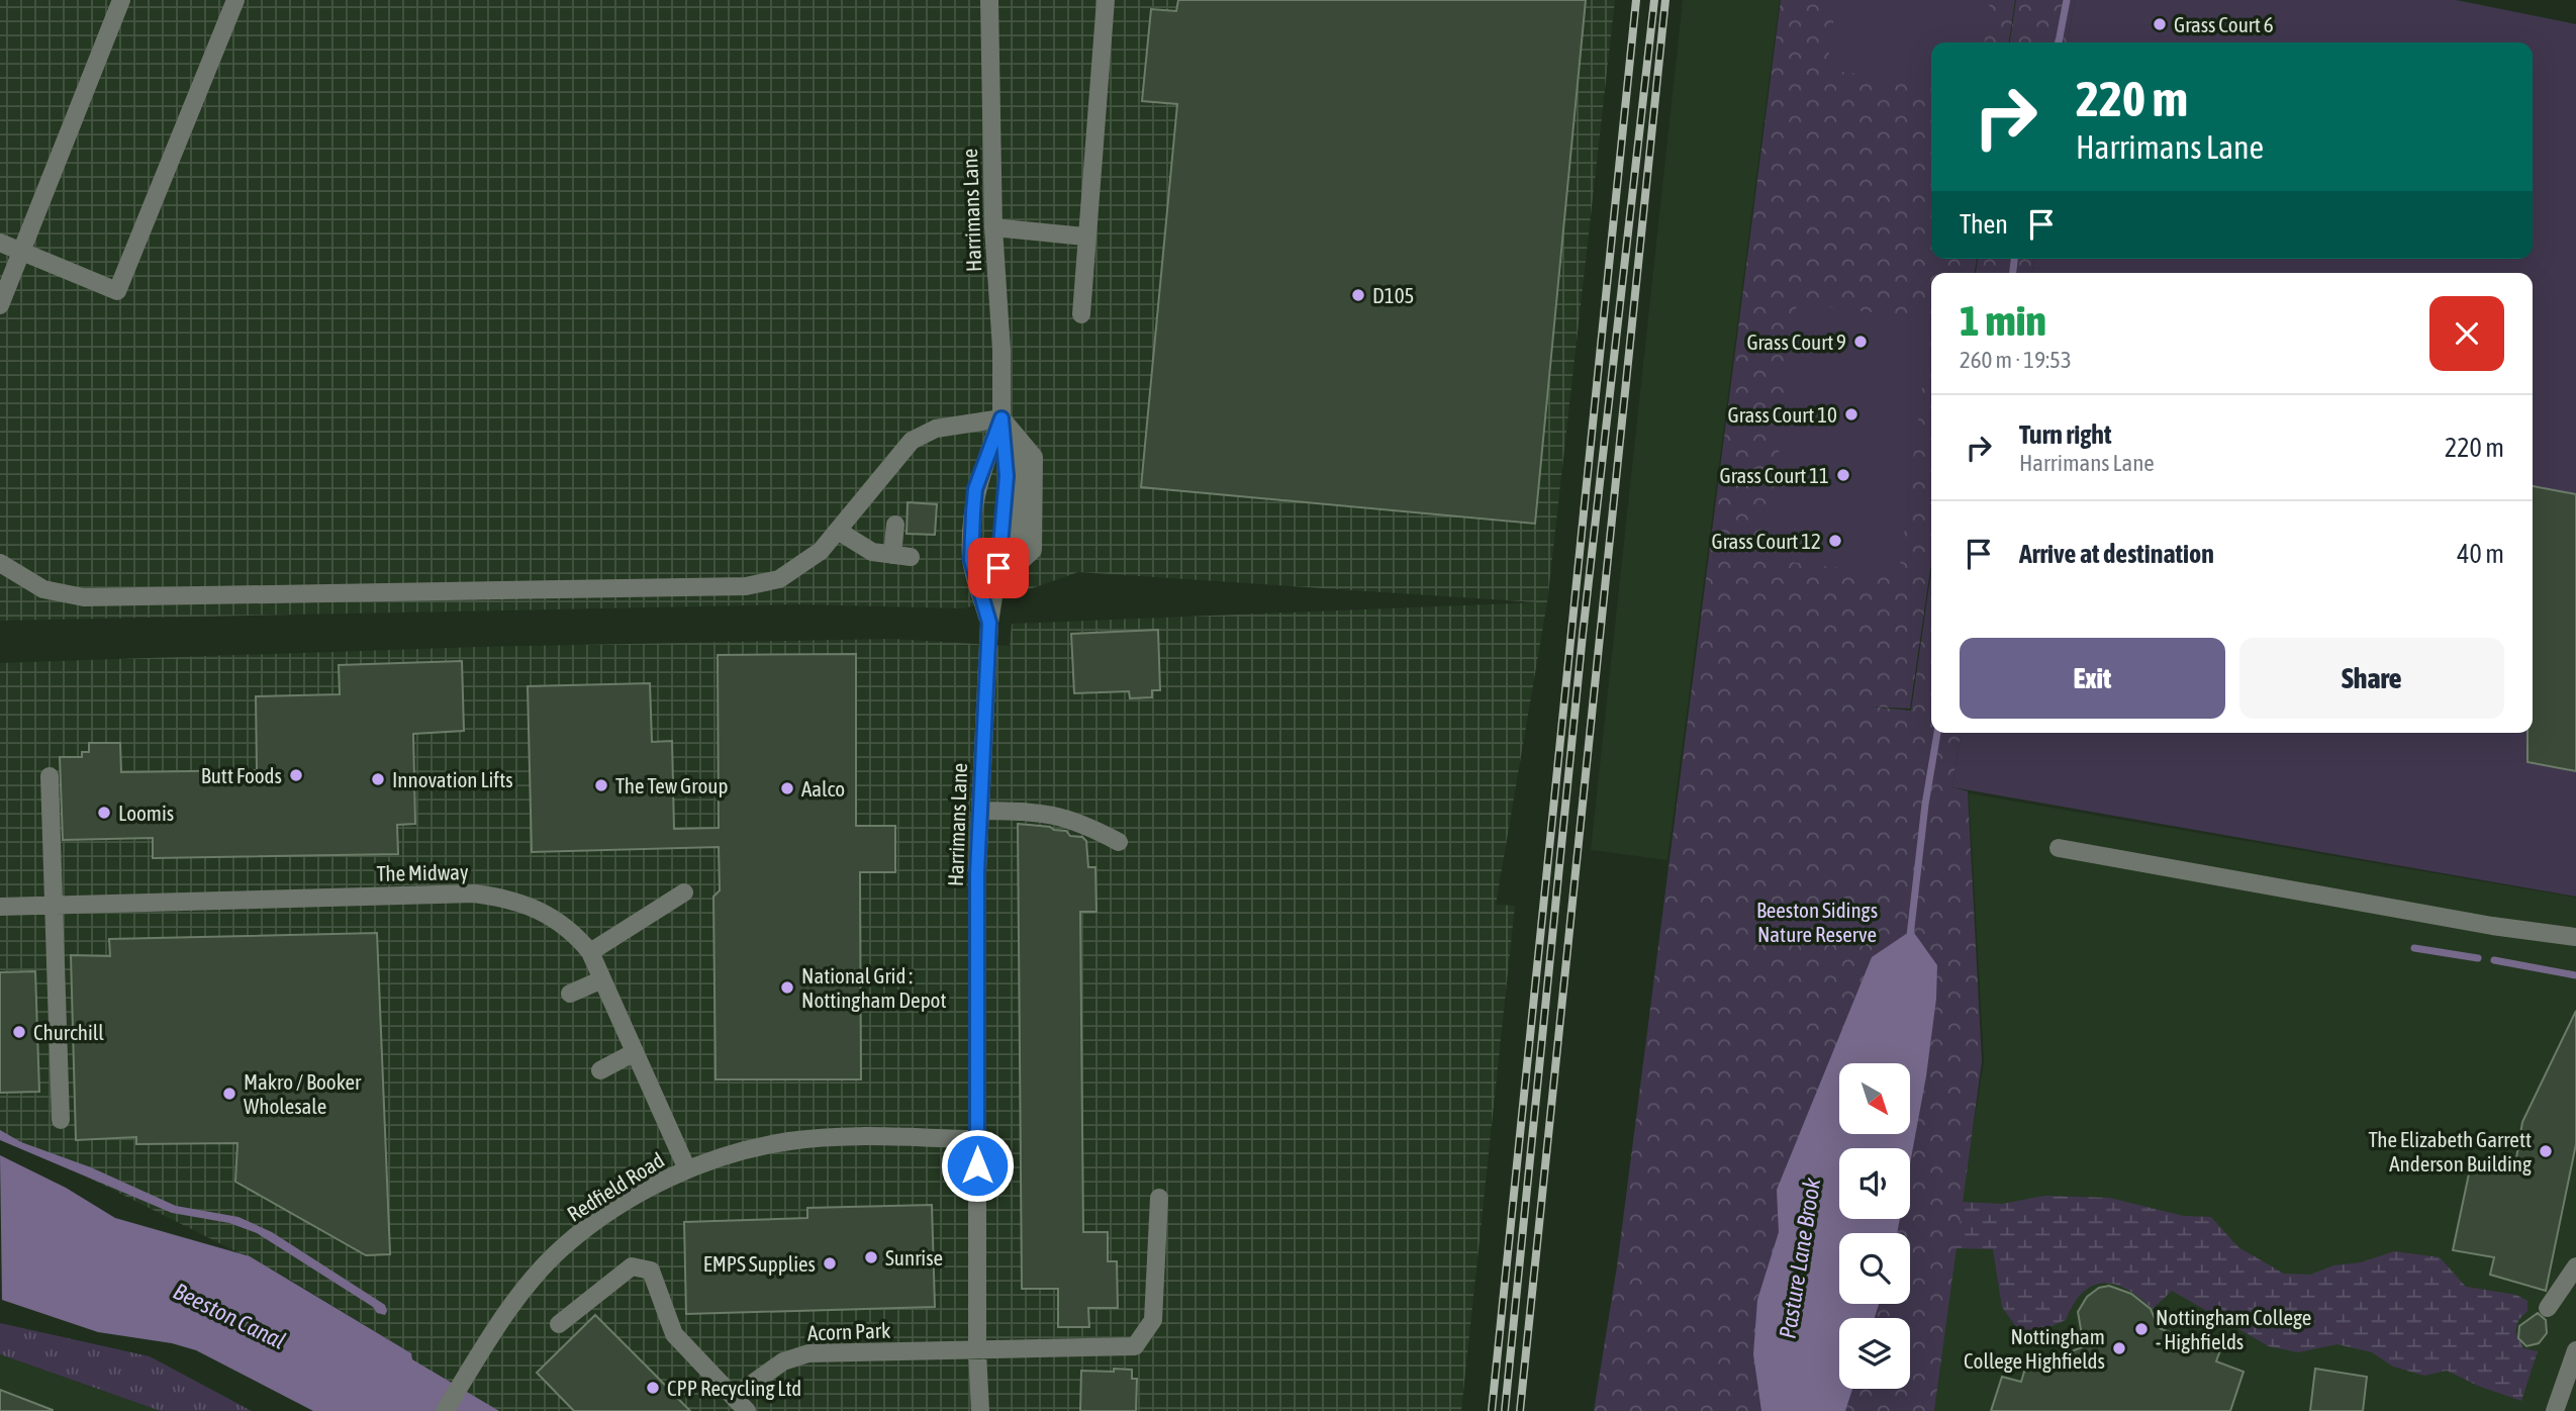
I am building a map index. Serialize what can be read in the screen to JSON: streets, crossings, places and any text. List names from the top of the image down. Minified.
{"streets":{"street":["Harrimans Lane","The Midway","Redfield Road","Acorn Park"]},"crossings":[["Harrimans Lane","Redfield Road"],["Harrimans Lane","Acorn Park"],["The Midway","Redfield Road"]],"water":["Pasture Lane Brook","Beeston Canal"],"parks":["Beeston Sidings Nature Reserve"],"places":["Grass Court 6","D105","Grass Court 9","Grass Court 10","Grass Court 11","Grass Court 12","Butt Foods","Innovation Lifts","The Tew Group","Aalco","Loomis","National Grid : Nottingham Depot","Churchill","Makro / Booker Wholesale","The Elizabeth Garrett Anderson Building","Sunrise","EMPS Supplies","Nottingham College - Highfields","Nottingham College Highfields","CPP Recycling Ltd"],"north":"bottom right","page":{"turn":["220 m","Harrimans Lane"],"then":"Then","heading":["1 min","260 m · 19:53"],"list":[{"name":"Turn right","note":"Harrimans Lane","value":"220 m"},{"name":"Arrive at destination","value":"40 m"}],"buttons":["Exit","Share"]}}
